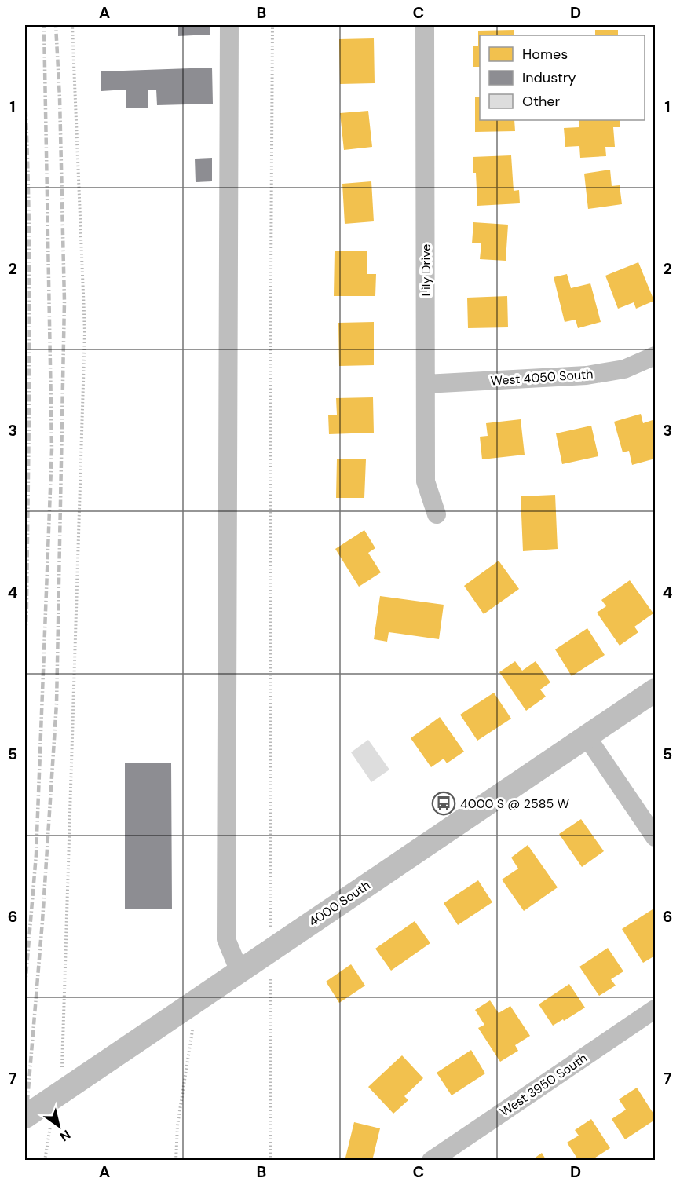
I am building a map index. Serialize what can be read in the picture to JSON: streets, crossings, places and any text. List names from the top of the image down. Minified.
{"streets":{"street":["Lily Drive","West 4050 South","4000 South","West 3950 South"]},"crossings":[["Lily Drive","West 4050 South"]],"places":{"bus stop":["4000 S @ 2585 W"]},"legend":["Homes","Industry","Other"],"north":"bottom right","grid":{"columns":["A","B","C","D"],"rows":["1","2","3","4","5","6","7"]}}
